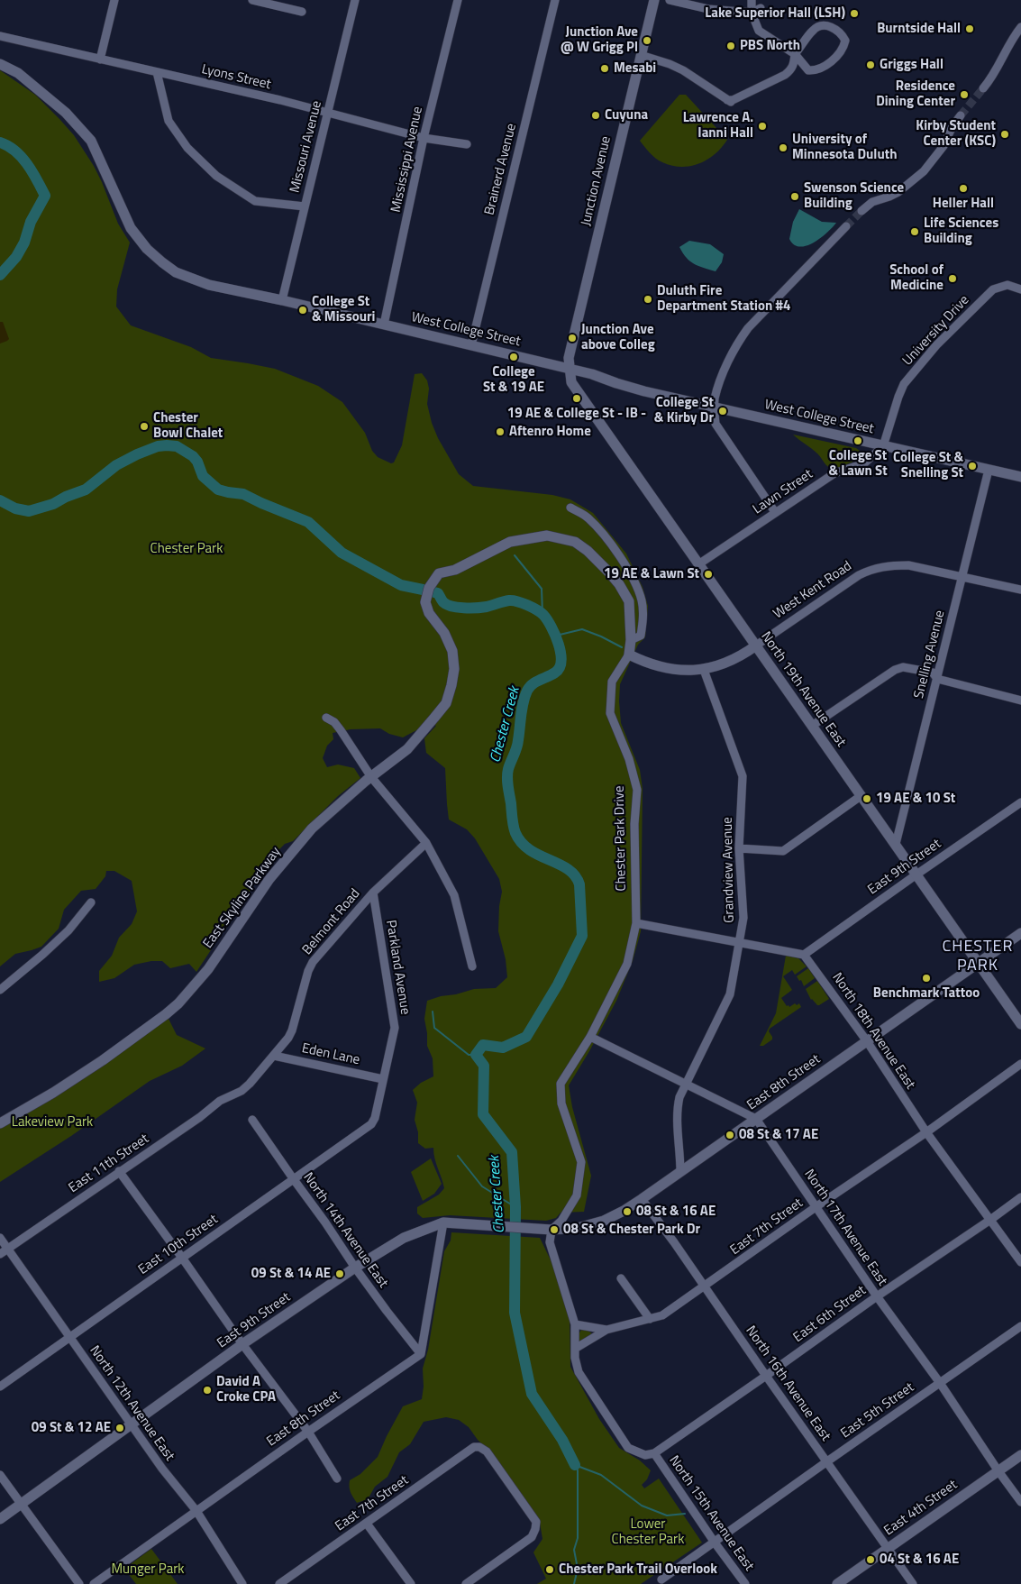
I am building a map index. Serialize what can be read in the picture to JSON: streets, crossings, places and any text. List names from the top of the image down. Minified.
{"streets":{"street":["Lyons Street","Missouri Avenue","Mississippi Avenue","Brainerd Avenue","Junction Avenue","West College Street","University Drive","Lawn Street","West Kent Road","Snelling Avenue","North 19th Avenue East","Chester Park Drive","East 9th Street","Grandview Avenue","East Skyline Parkway","Belmont Road","Parkland Avenue","North 18th Avenue East","Eden Lane","East 8th Street","East 11th Street","East 7th Street","North 17th Avenue East","North 14th Avenue East","East 10th Street","East 6th Street","North 16th Avenue East","North 12th Avenue East","East 5th Street","East 4th Street","North 15th Avenue East"]},"crossings":[["Lyons Street","Missouri Avenue"],["Lyons Street","Mississippi Avenue"],["Missouri Avenue","West College Street"],["Mississippi Avenue","West College Street"],["Brainerd Avenue","West College Street"],["Junction Avenue","West College Street"],["Junction Avenue","North 19th Avenue East"],["West College Street","University Drive"],["West College Street","Lawn Street"],["West College Street","Snelling Avenue"],["West College Street","North 19th Avenue East"],["University Drive","Lawn Street"],["Lawn Street","North 19th Avenue East"],["West Kent Road","Snelling Avenue"],["West Kent Road","North 19th Avenue East"],["West Kent Road","Chester Park Drive"],["West Kent Road","Grandview Avenue"],["Snelling Avenue","North 19th Avenue East"],["North 19th Avenue East","East 9th Street"],["North 19th Avenue East","East 8th Street"],["Chester Park Drive","East 9th Street"],["Chester Park Drive","East Skyline Parkway"],["Chester Park Drive","East 8th Street"],["Chester Park Drive","North 15th Avenue East"],["East 9th Street","North 18th Avenue East"],["East 9th Street","East 8th Street"],["East 9th Street","North 14th Avenue East"],["East 9th Street","North 12th Avenue East"],["East 9th Street","North 15th Avenue East"],["Grandview Avenue","East 8th Street"],["Belmont Road","Parkland Avenue"],["Belmont Road","Eden Lane"],["Belmont Road","East 11th Street"],["Parkland Avenue","Eden Lane"],["Parkland Avenue","East 10th Street"],["North 18th Avenue East","East 8th Street"],["North 18th Avenue East","East 7th Street"],["North 18th Avenue East","East 6th Street"],["East 8th Street","North 17th Avenue East"],["East 8th Street","North 14th Avenue East"],["East 8th Street","North 16th Avenue East"],["East 8th Street","North 12th Avenue East"],["East 8th Street","North 15th Avenue East"],["East 11th Street","North 12th Avenue East"],["East 7th Street","North 17th Avenue East"],["East 7th Street","North 16th Avenue East"],["East 7th Street","North 15th Avenue East"],["North 17th Avenue East","East 6th Street"],["North 17th Avenue East","East 5th Street"],["North 17th Avenue East","East 4th Street"],["North 14th Avenue East","East 10th Street"],["East 10th Street","North 12th Avenue East"],["East 6th Street","North 16th Avenue East"],["East 6th Street","North 15th Avenue East"],["North 16th Avenue East","East 5th Street"],["North 16th Avenue East","East 4th Street"],["East 5th Street","North 15th Avenue East"]],"districts":["CHESTER PARK"],"water":["Chester Creek"],"parks":["Chester Park","Lakeview Park","Lower Chester Park","Munger Park"],"places":["Lake Superior Hall (LSH)","Burntside Hall","Junction Ave @ W Grigg Pl","PBS North","Griggs Hall","Mesabi","Residence Dining Center","Cuyuna","Lawrence A. Ianni Hall","Kirby Student Center (KSC)","University of Minnesota Duluth","Heller Hall","Swenson Science Building","Life Sciences Building","School of Medicine","Duluth Fire Department Station #4","College St & Missouri","Junction Ave above Colleg","College St & 19 AE","19 AE & College St - IB -","College St & Kirby Dr","Chester Bowl Chalet","Aftenro Home","College St & Lawn St","College St & Snelling St","19 AE & Lawn St","19 AE & 10 St","Benchmark Tattoo","08 St & 17 AE","08 St & 16 AE","08 St & Chester Park Dr","09 St & 14 AE","David A Croke CPA","09 St & 12 AE","04 St & 16 AE","Chester Park Trail Overlook"]}
